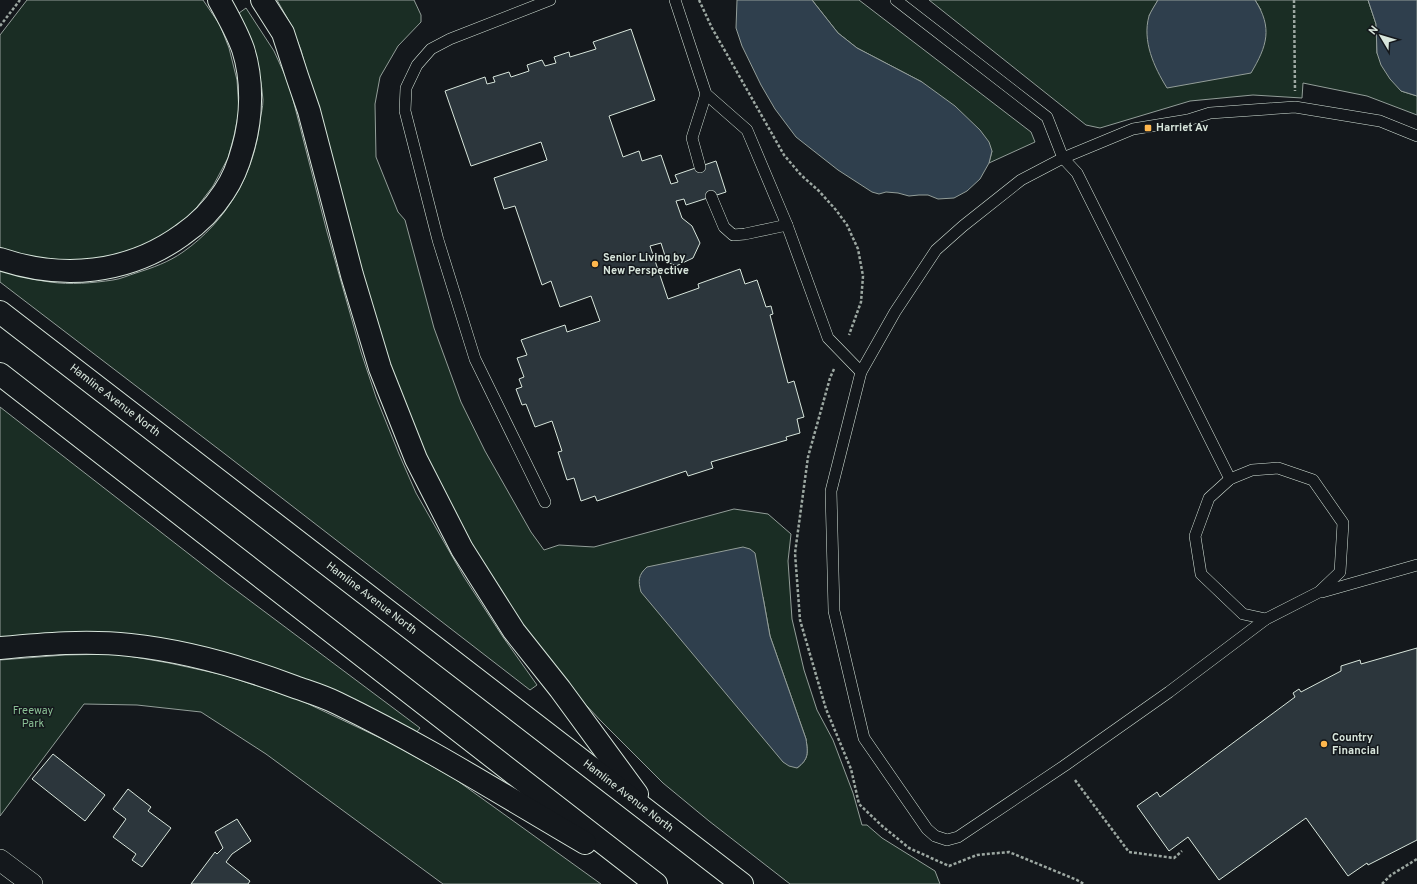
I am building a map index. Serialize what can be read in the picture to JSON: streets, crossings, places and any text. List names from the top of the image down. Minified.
{"streets":{"highway":["Hamline Avenue North"]},"parks":["Freeway Park"],"places":{"transit":["Harriet Av"],"other":["Senior Living by New Perspective","Country Financial"]},"north":"top left"}
